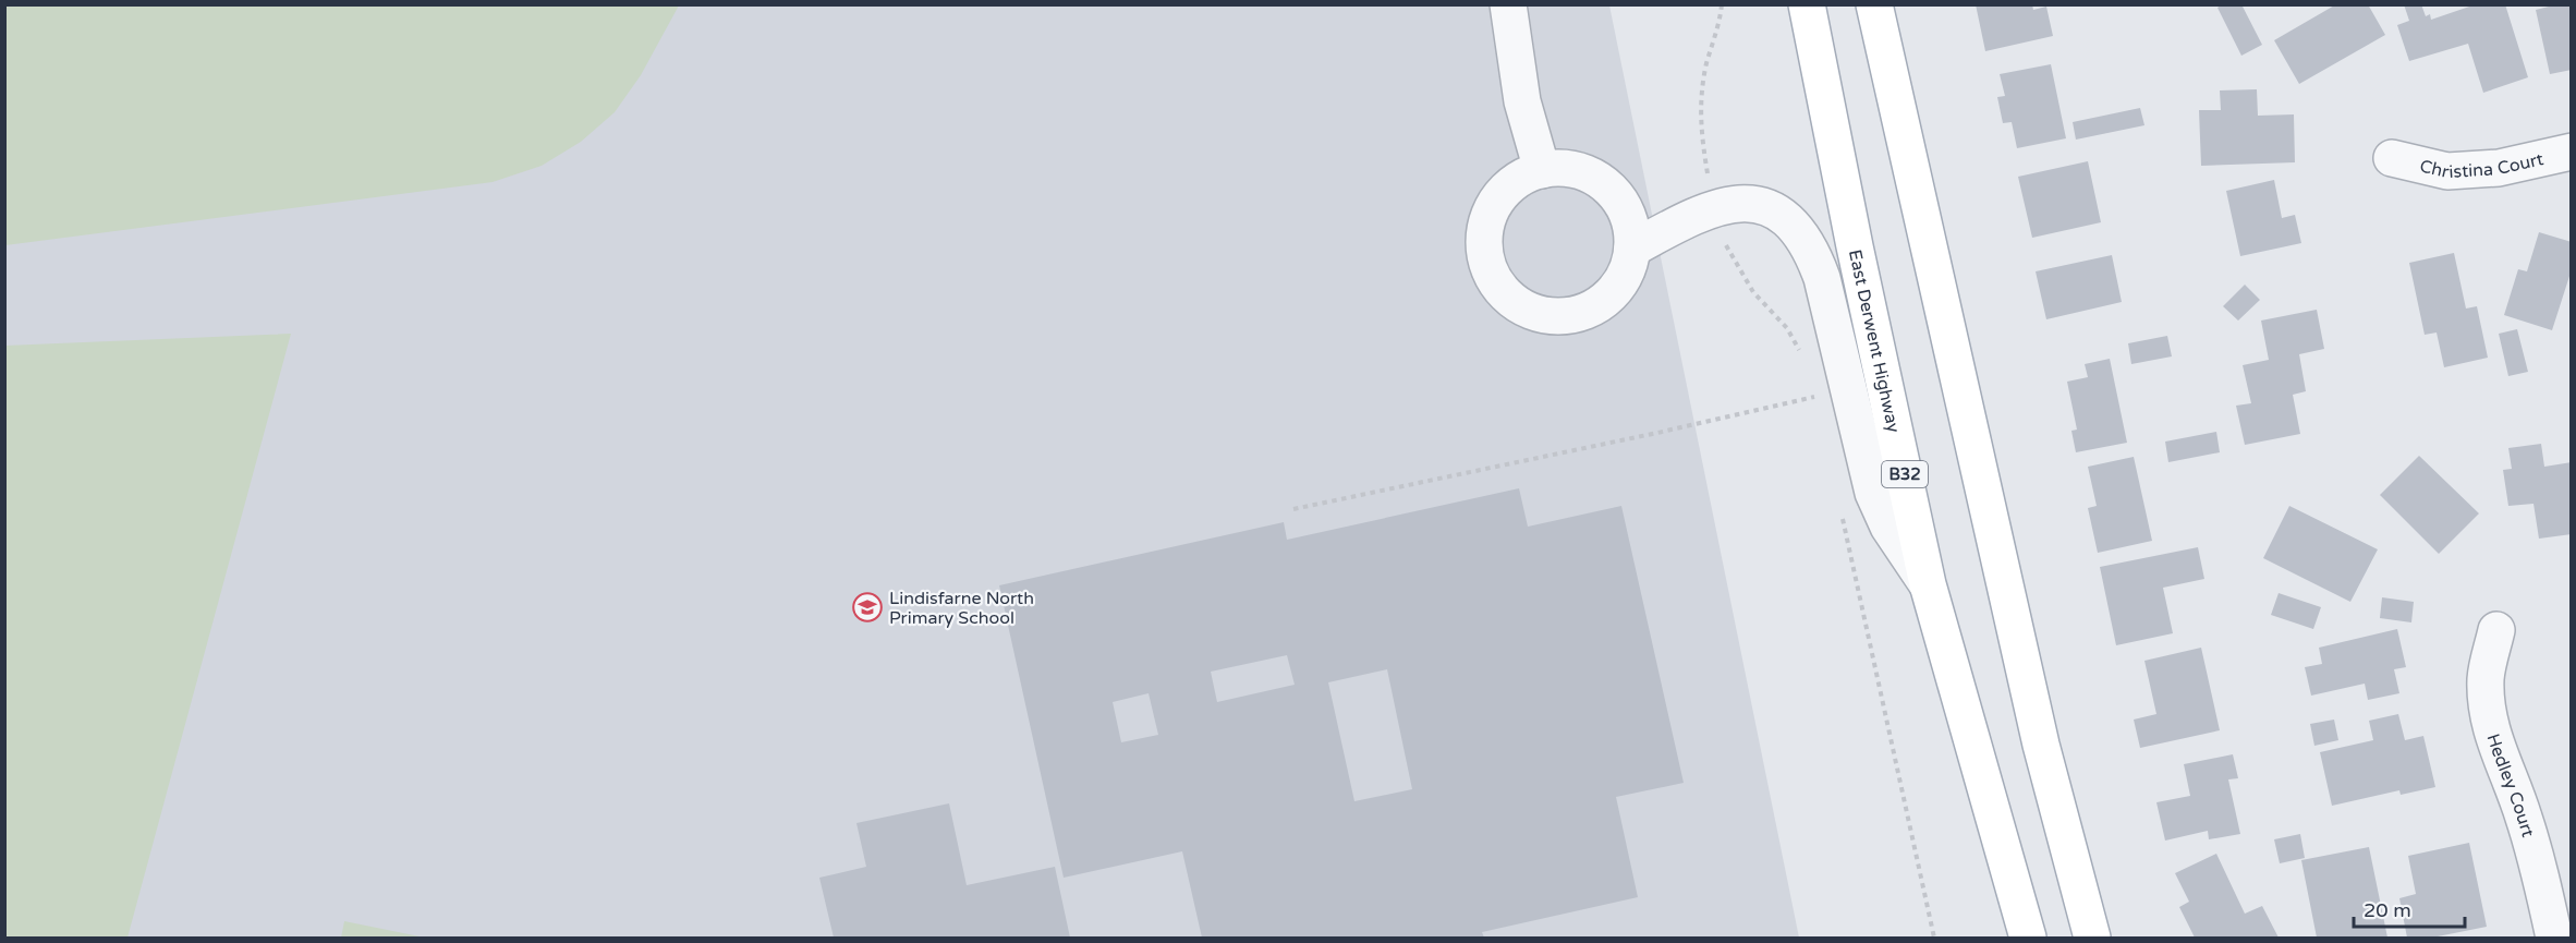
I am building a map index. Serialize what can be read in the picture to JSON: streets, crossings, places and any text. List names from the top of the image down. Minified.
{"streets":{"main road":["East Derwent Highway","B32"],"street":["Christina Court","Hedley Court"]},"places":{"school or university":["Lindisfarne North Primary School"]},"scale_bar":"20 m"}
